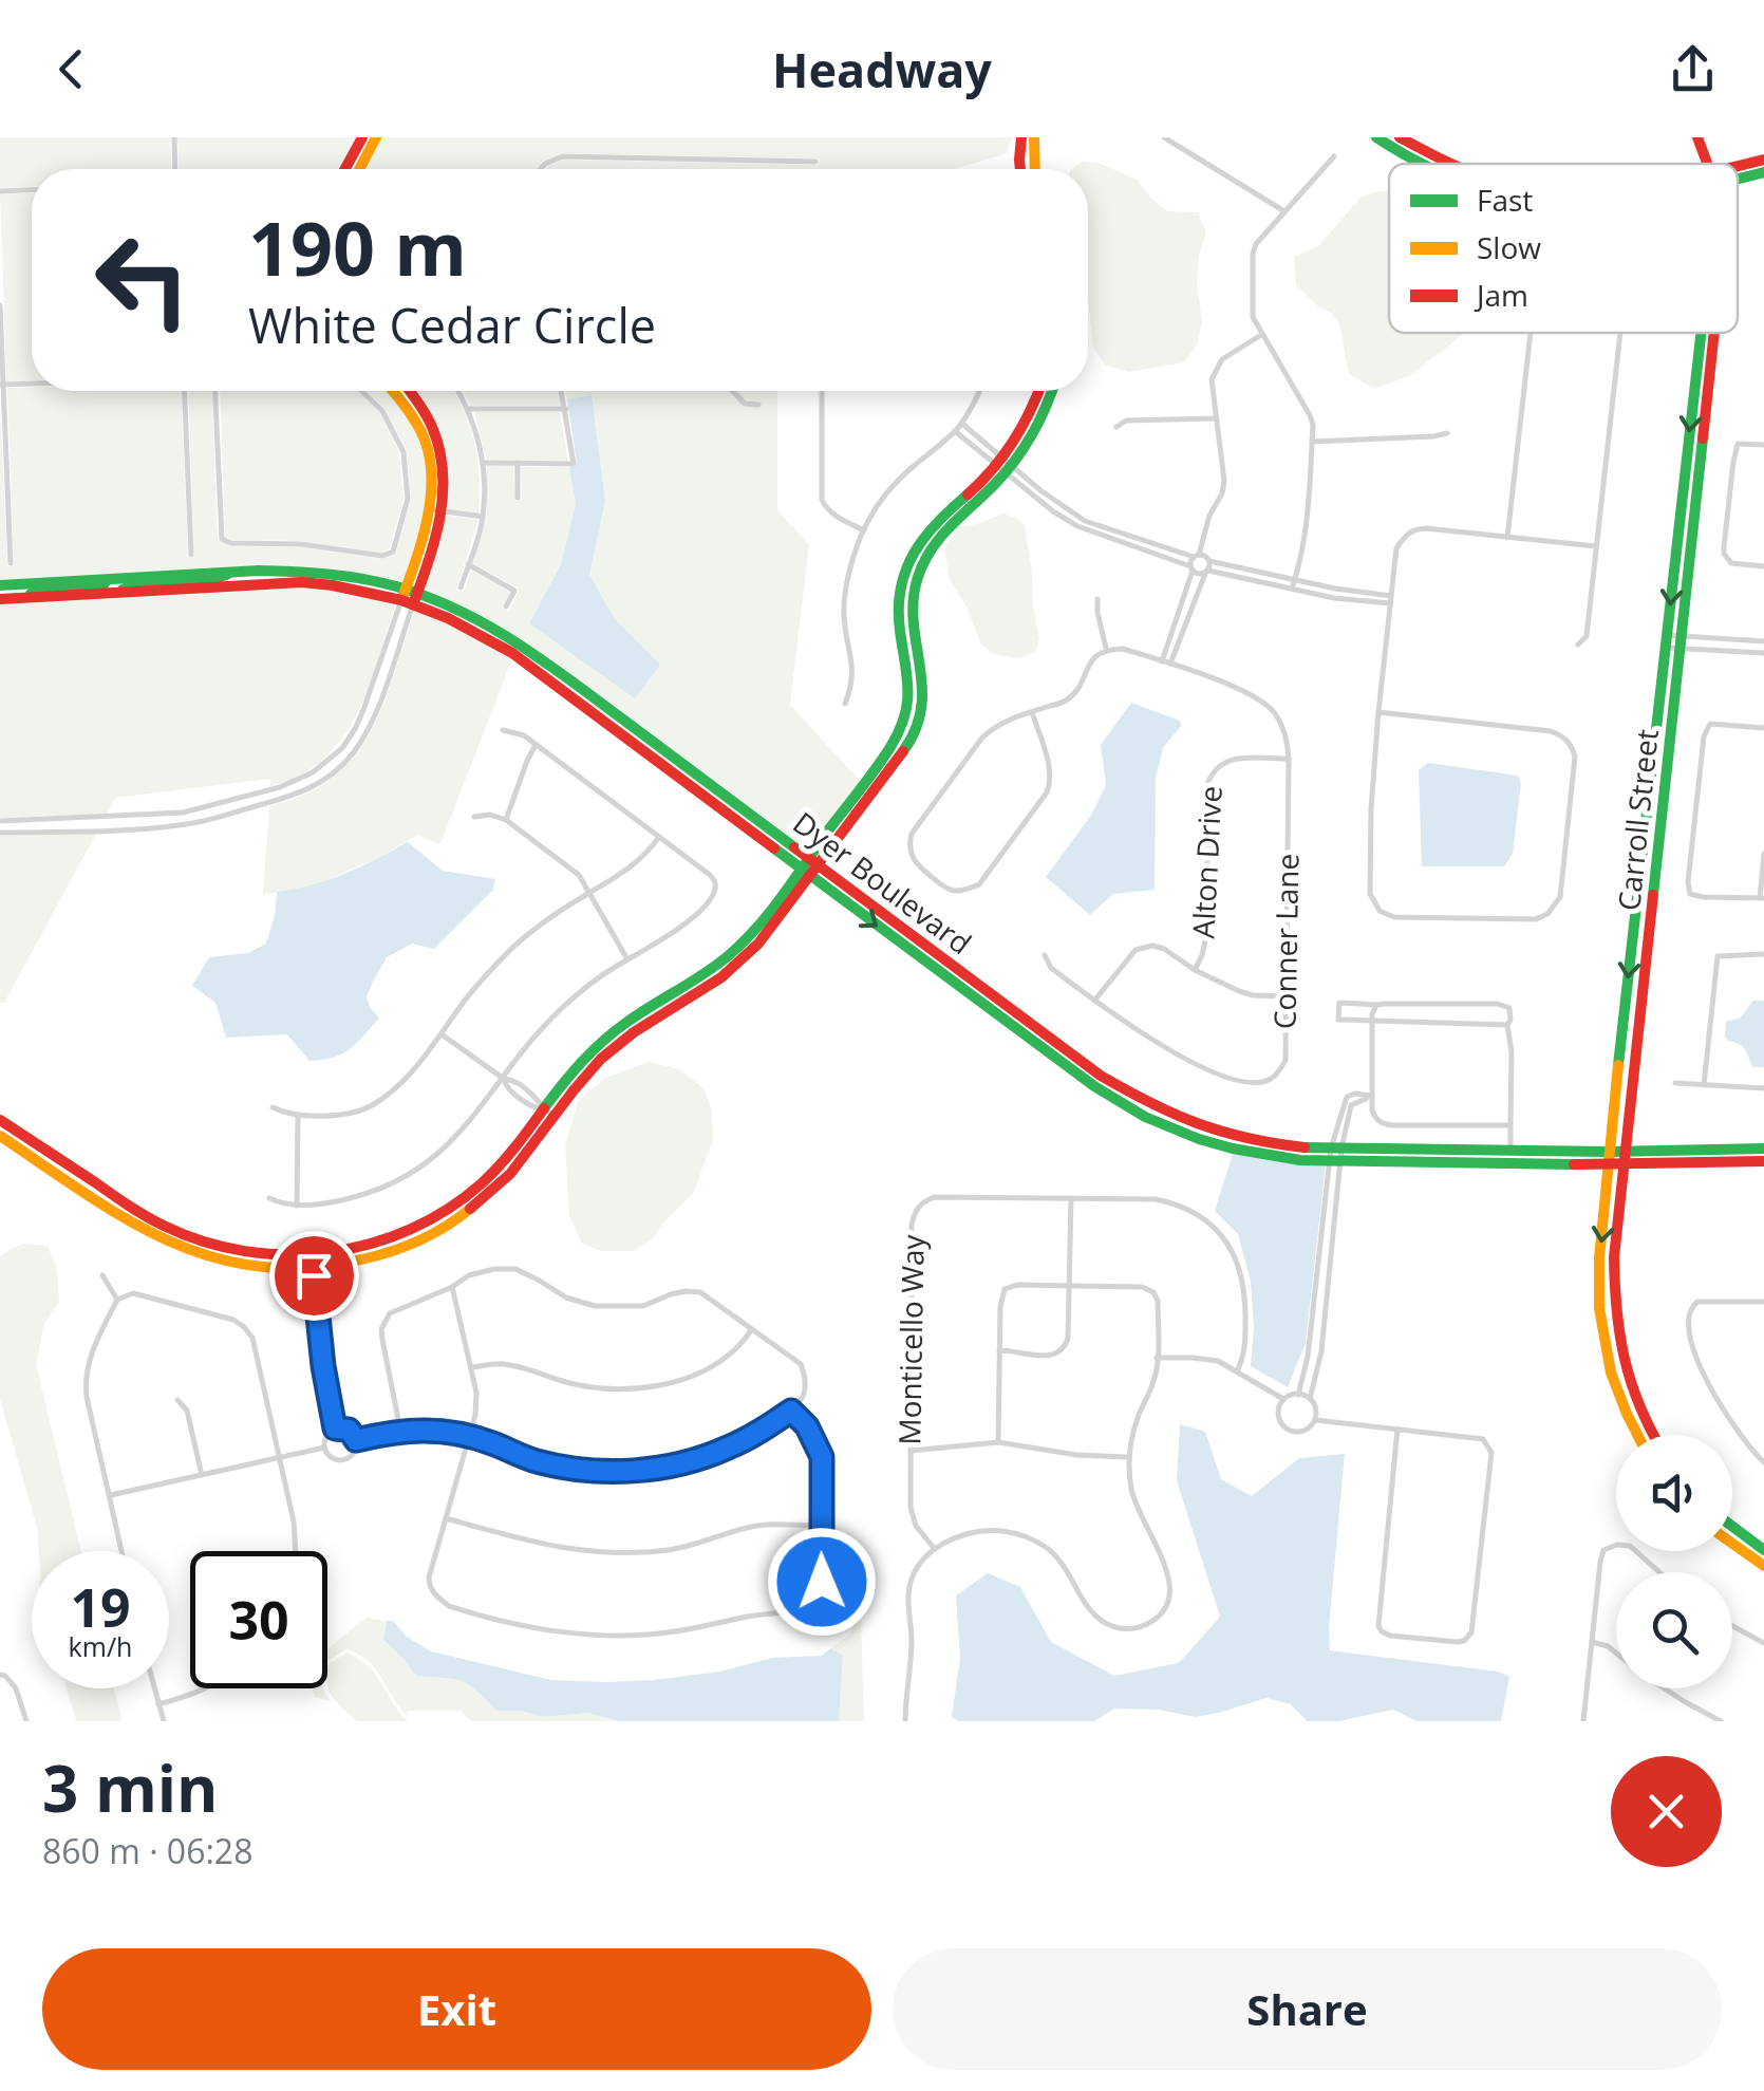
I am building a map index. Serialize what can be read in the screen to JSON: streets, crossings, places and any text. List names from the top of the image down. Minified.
{"streets":{"main road":["Carroll Street","Dyer Boulevard"],"street":["Alton Drive","Conner Lane","Monticello Way"]},"crossings":[["Carroll Street","Dyer Boulevard"],["Alton Drive","Conner Lane"]],"legend":["Fast","Slow","Jam"],"page":{"header":"Headway","turn":["190 m","White Cedar Circle"],"speed":"19 km/h","limit":"30","heading":["3 min","860 m · 06:28"],"buttons":["Exit","Share"]}}
